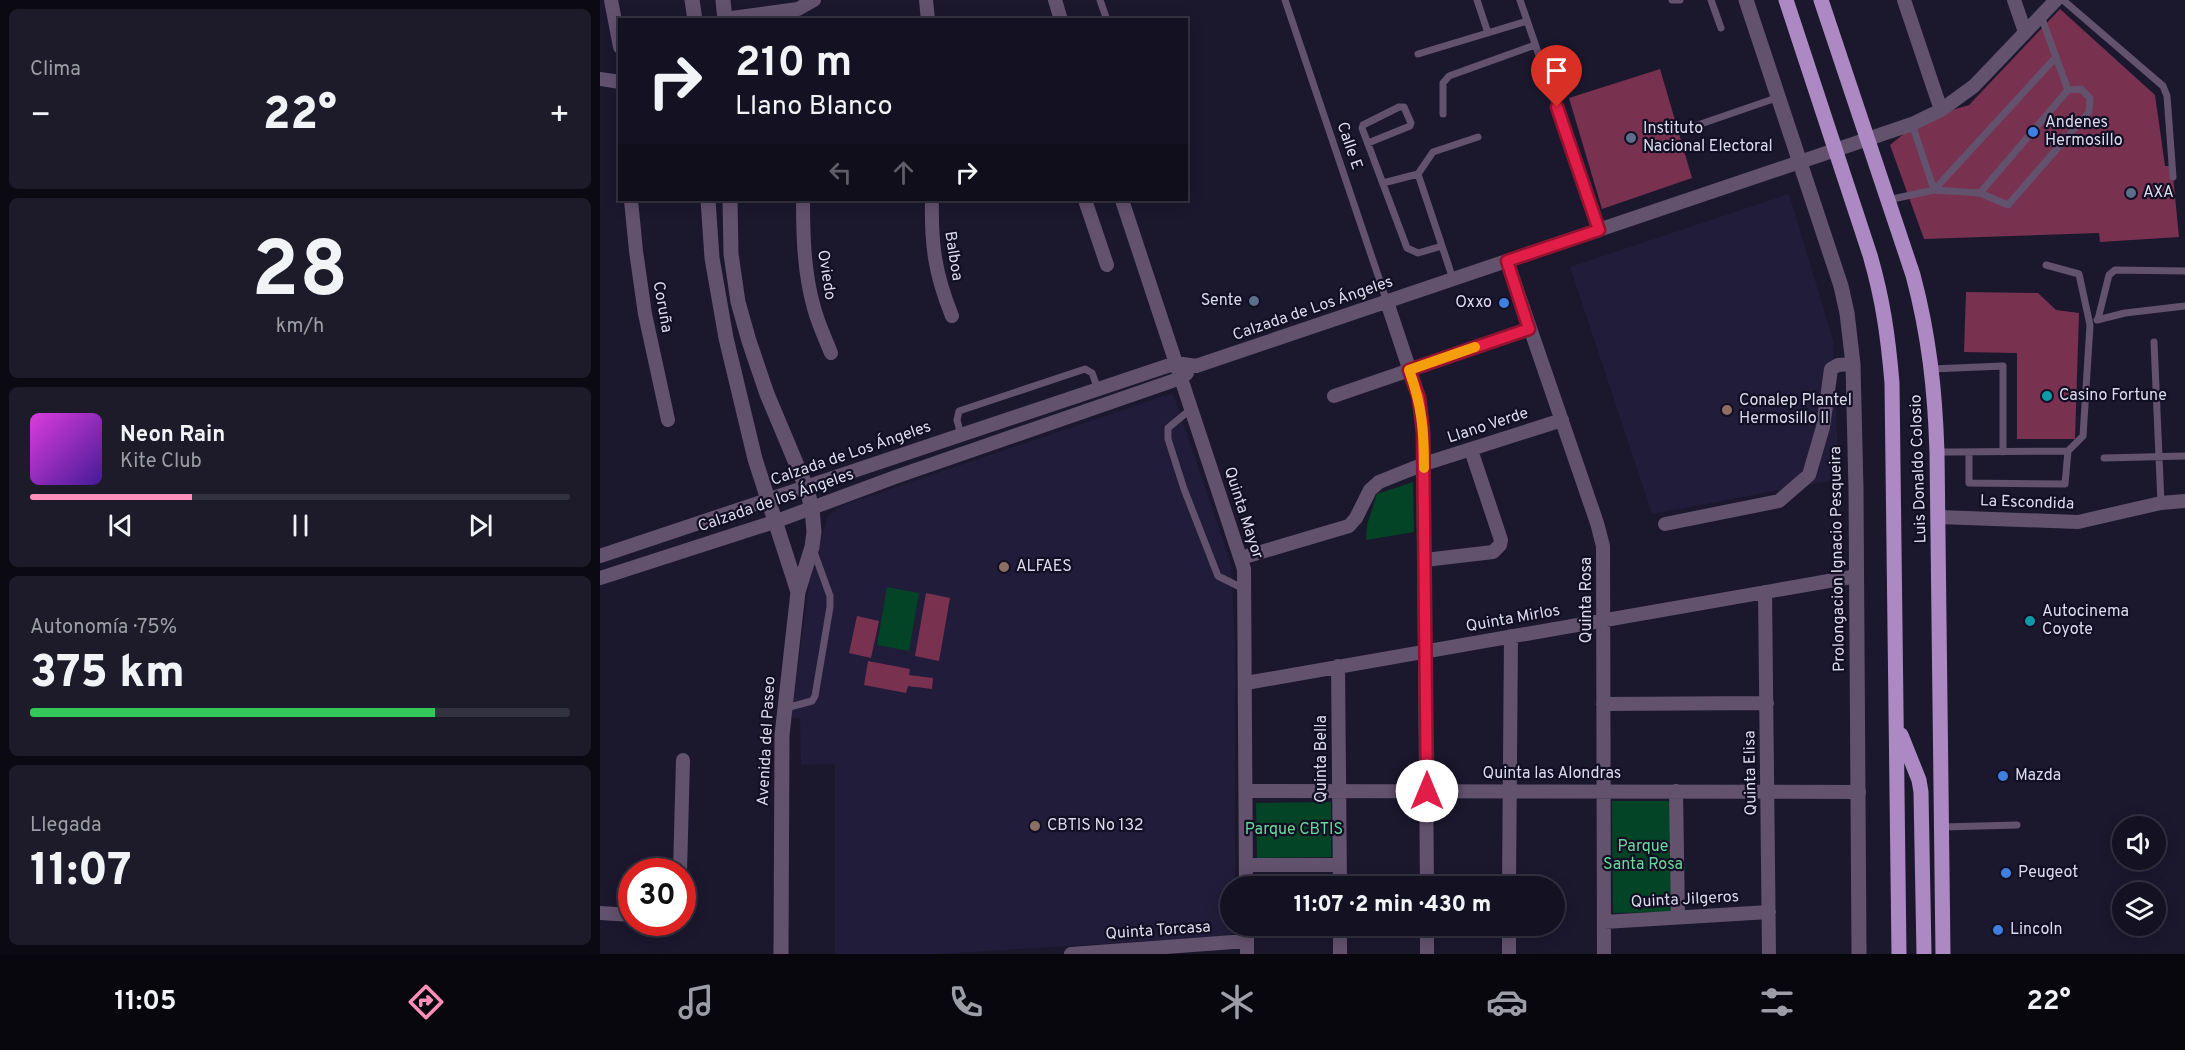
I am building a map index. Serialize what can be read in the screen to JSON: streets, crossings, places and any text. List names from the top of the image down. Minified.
{"streets":{"main road":["Luis Donaldo Colosio"],"street":["Balboa","Oviedo","Coruña","Calzada de Los Ángeles","Llano Verde","Calzada de los Ángeles","La Escondida","Quinta Mayor","Prolongacion Ignacio Pesqueira","Quinta Rosa","Quinta Mirlos","Avenida del Paseo","Quinta Bella","Quinta Elisa","Quinta las Alondras","Quinta Jilgeros","Quinta Torcasa"],"lane":["Calle E"]},"crossings":[["Calle E","Calzada de Los Ángeles"],["Calzada de Los Ángeles","Luis Donaldo Colosio"],["Calzada de Los Ángeles","Calzada de los Ángeles"],["Calzada de Los Ángeles","Quinta Mayor"],["Calzada de Los Ángeles","Prolongacion Ignacio Pesqueira"],["Calzada de Los Ángeles","Quinta Rosa"],["Calzada de Los Ángeles","Avenida del Paseo"],["Llano Verde","Quinta Mayor"],["Llano Verde","Quinta Rosa"],["Luis Donaldo Colosio","La Escondida"],["Calzada de los Ángeles","Quinta Mayor"],["Calzada de los Ángeles","Avenida del Paseo"],["Quinta Mayor","Quinta Mirlos"],["Quinta Mayor","Quinta las Alondras"],["Prolongacion Ignacio Pesqueira","Quinta Mirlos"],["Prolongacion Ignacio Pesqueira","Quinta las Alondras"],["Quinta Rosa","Quinta Mirlos"],["Quinta Rosa","Quinta las Alondras"],["Quinta Rosa","Quinta Jilgeros"],["Quinta Mirlos","Quinta Bella"],["Quinta Mirlos","Quinta Elisa"],["Quinta Bella","Quinta las Alondras"],["Quinta Elisa","Quinta las Alondras"],["Quinta Elisa","Quinta Jilgeros"]],"parks":["Parque CBTIS","Parque Santa Rosa"],"places":["Andenes Hermosillo","Instituto Nacional Electoral","AXA","Sente","Oxxo","Casino Fortune","Conalep Plantel Hermosillo II","ALFAES","Autocinema Coyote","Mazda","CBTIS No 132","Peugeot","Lincoln"],"page":{"tile":["Clima",["28","km/h"],["Autonomía · 75%","375 km"],["Llegada","11:07"]],"turn":["210 m","Llano Blanco"],"heat":["−","22°","+"],"song":["Neon Rain","Kite Club"],"limit":"30","trip":"11:07 · 2 min · 430 m","tabs":["11:05","22°"]}}
